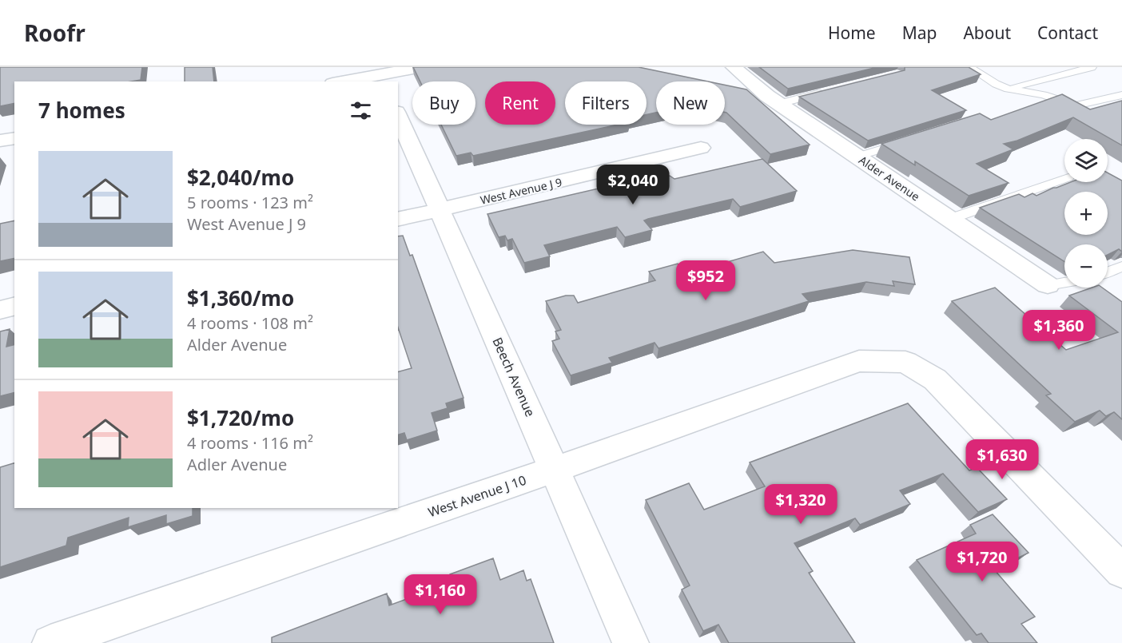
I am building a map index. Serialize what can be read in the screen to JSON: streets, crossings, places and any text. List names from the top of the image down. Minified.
{"streets":{"street":["Alder Avenue","West Avenue J 9","Beech Avenue","West Avenue J 10"]},"crossings":[["West Avenue J 9","Beech Avenue"],["Beech Avenue","West Avenue J 10"]],"page":{"header":"Roofr","nav":["Home","Map","About","Contact"],"chip":["Buy","Rent","Filters","New"],"heading":"7 homes","map_buttons":["+","−"],"list":[{"name":"$2,040/mo","note":"5 rooms · 123 m² · West Avenue J 9"},{"name":"$1,360/mo","note":"4 rooms · 108 m² · Alder Avenue"},{"name":"$1,720/mo","note":"4 rooms · 116 m² · Adler Avenue"}],"price":["$2,040","$952","$1,360","$1,630","$1,320","$1,720","$1,160"]}}
